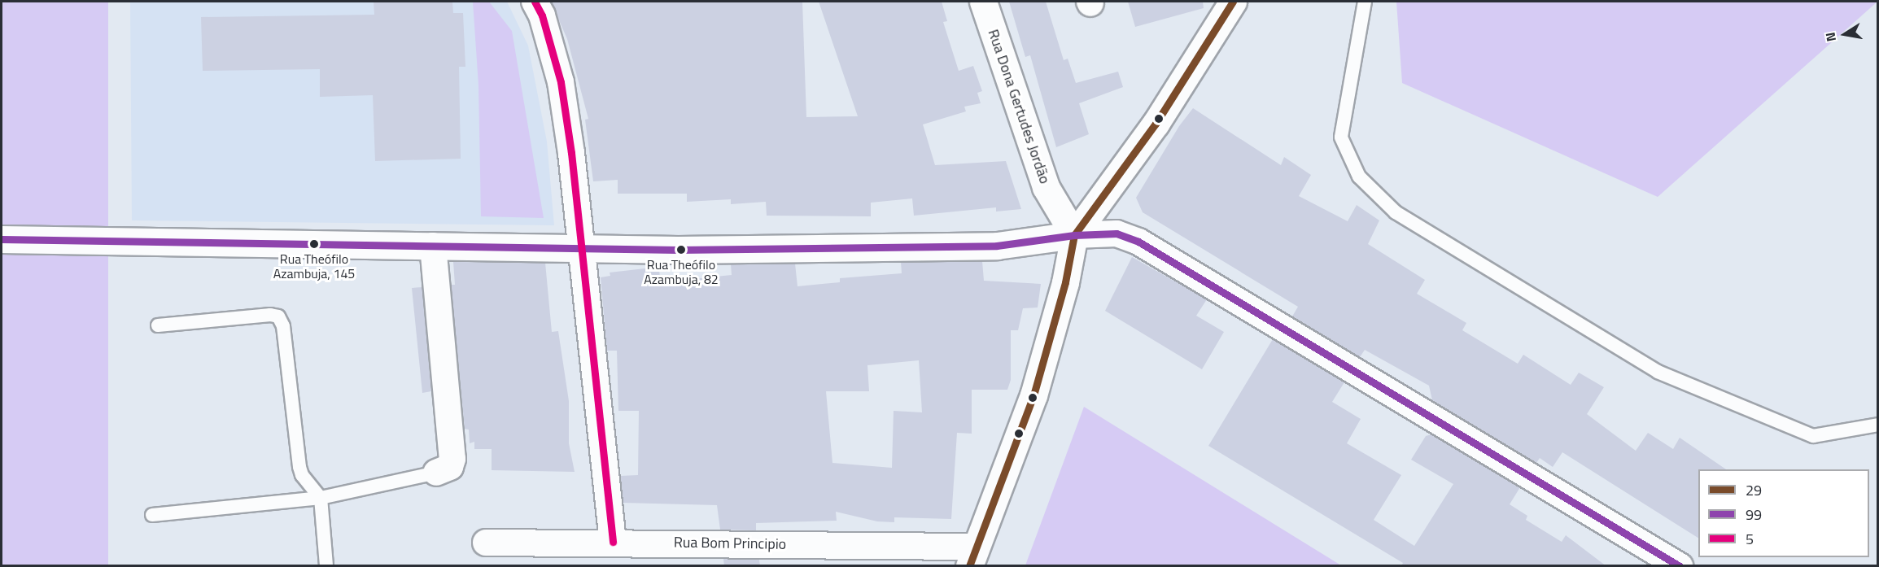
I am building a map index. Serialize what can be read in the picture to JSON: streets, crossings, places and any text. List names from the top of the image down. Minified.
{"streets":{"street":["Rua Dona Gertudes Jordão","Rua Bom Principio"]},"places":["Rua Theófilo Azambuja, 145","Rua Theófilo Azambuja, 82"],"lines":["transit line 29","transit line 5","transit line 99"],"legend":["29","99","5"],"north":"left"}
